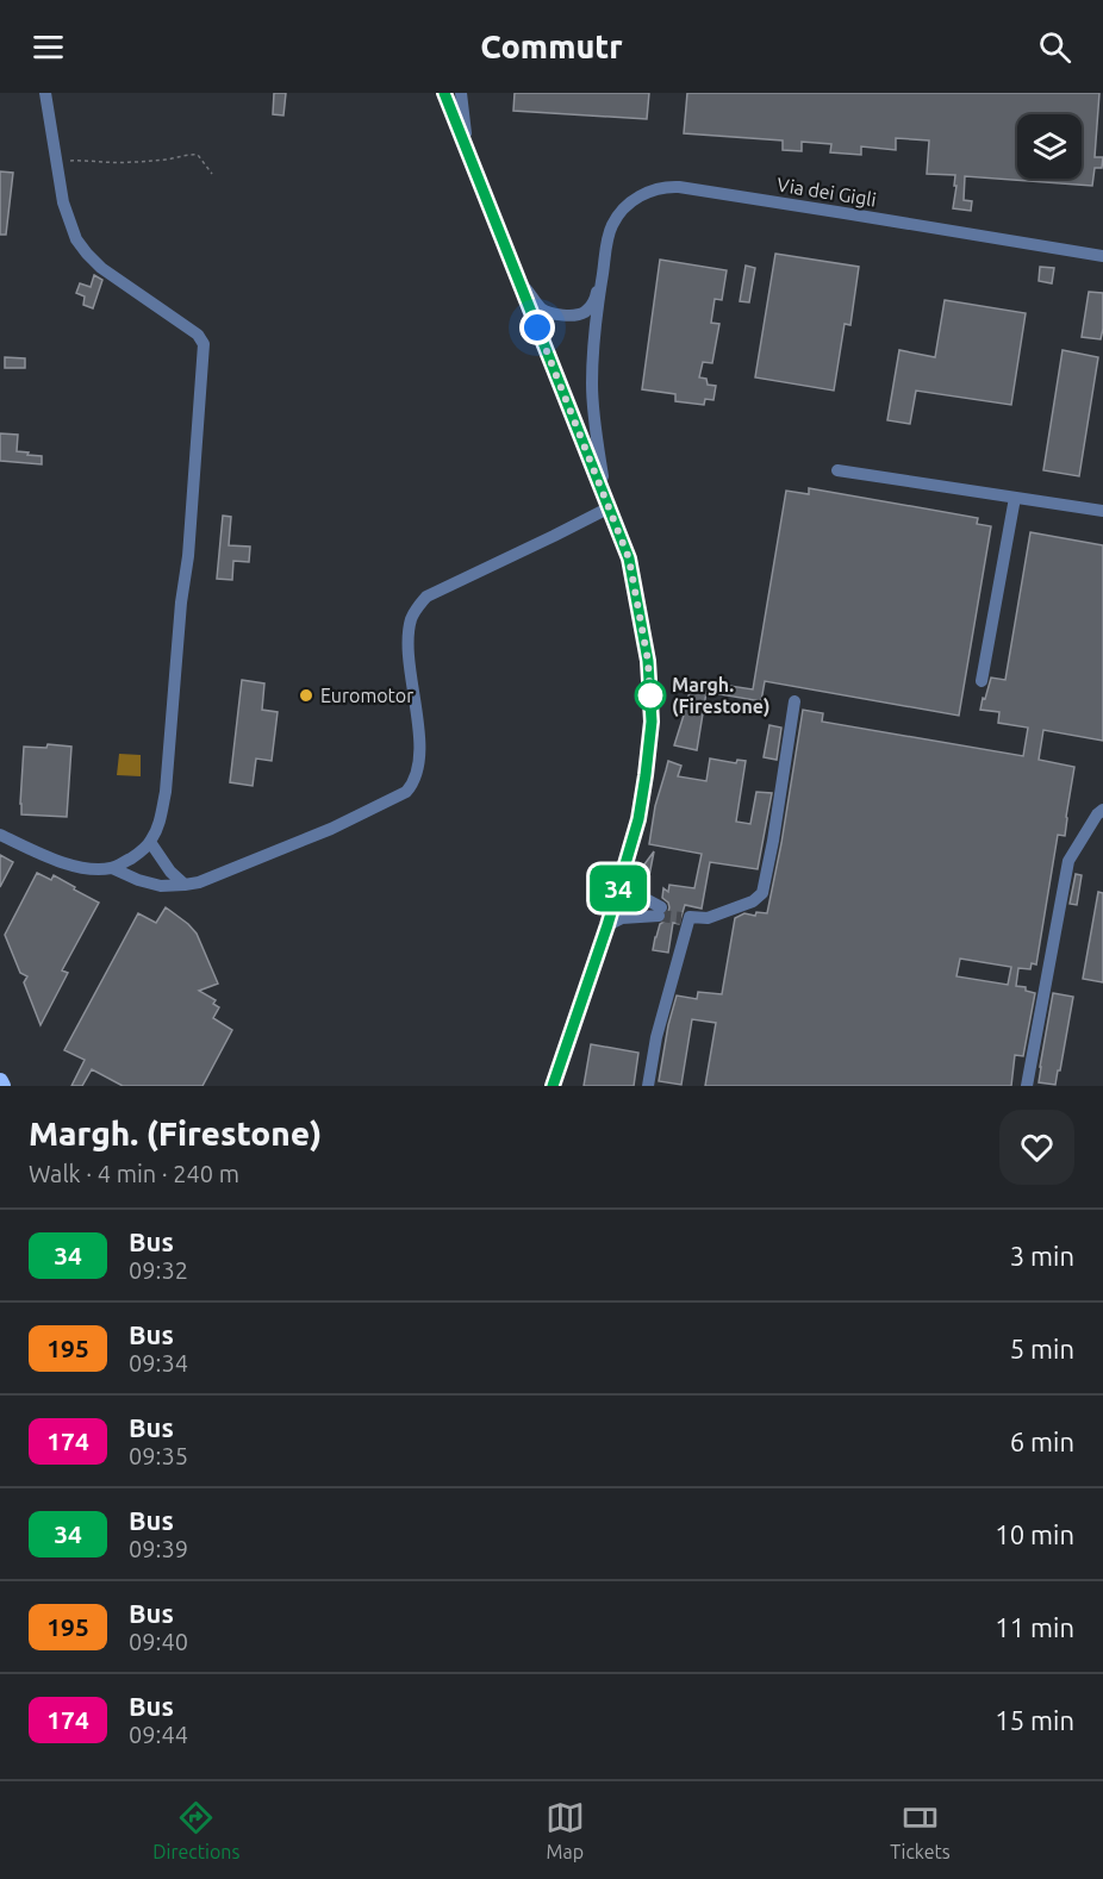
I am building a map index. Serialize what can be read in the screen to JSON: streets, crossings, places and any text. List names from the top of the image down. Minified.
{"streets":{"street":["Via dei Gigli"]},"places":["Euromotor","Margh. (Firestone)"],"lines":["bus line 34"],"page":{"header":"Commutr","on_map":"34","heading":["Margh. (Firestone)","Walk · 4 min · 240 m"],"list":[{"mark":"34","name":"Bus","note":"09:32","value":"3 min"},{"mark":"195","name":"Bus","note":"09:34","value":"5 min"},{"mark":"174","name":"Bus","note":"09:35","value":"6 min"},{"mark":"34","name":"Bus","note":"09:39","value":"10 min"},{"mark":"195","name":"Bus","note":"09:40","value":"11 min"},{"mark":"174","name":"Bus","note":"09:44","value":"15 min"}],"tabs":["Directions","Map","Tickets"]}}
